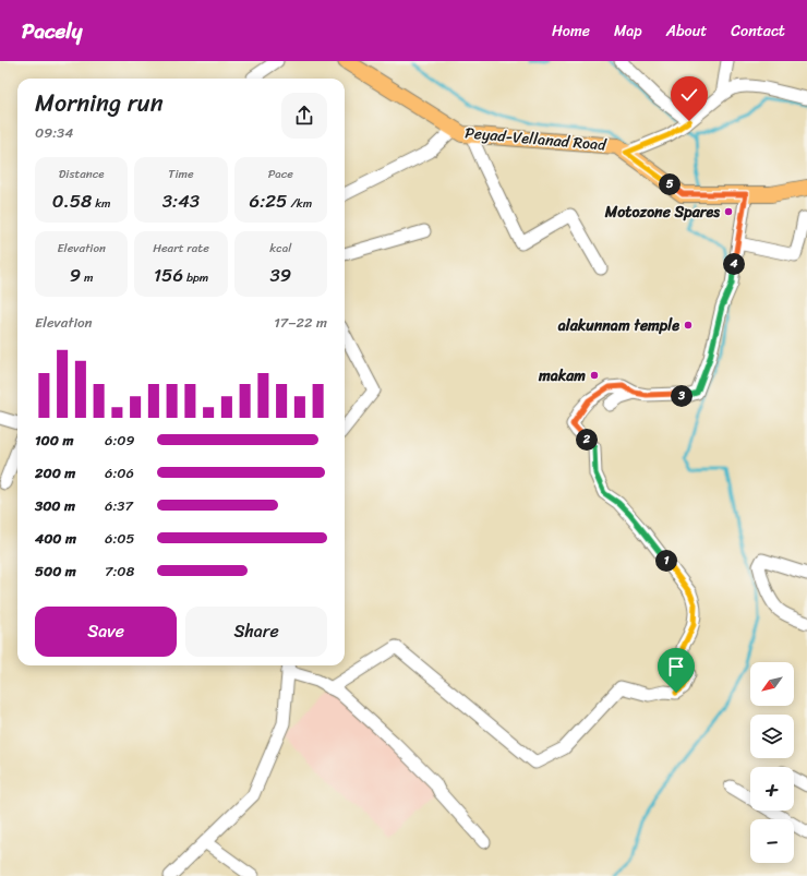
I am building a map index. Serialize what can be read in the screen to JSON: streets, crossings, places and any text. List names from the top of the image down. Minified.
{"streets":{"main road":["Peyad-Vellanad Road"]},"places":["Motozone Spares","alakunnam temple","makam"],"north":"bottom left","page":{"header":"Pacely","nav":["Home","Map","About","Contact"],"heading":["Morning run","09:34"],"stats":[["Distance","0.58 km"],["Time","3:43"],["Pace","6:25 /km"],["Elevation","9 m"],["Heart rate","156 bpm"],["kcal","39"]],"pins":["5","4","3","2","1"],"chart":["Elevation","17–22 m"],"list":[{"name":"100 m","note":"6:09"},{"name":"200 m","note":"6:06"},{"name":"300 m","note":"6:37"},{"name":"400 m","note":"6:05"},{"name":"500 m","note":"7:08"}],"buttons":["Save","Share"],"map_buttons":["+","−"]}}
